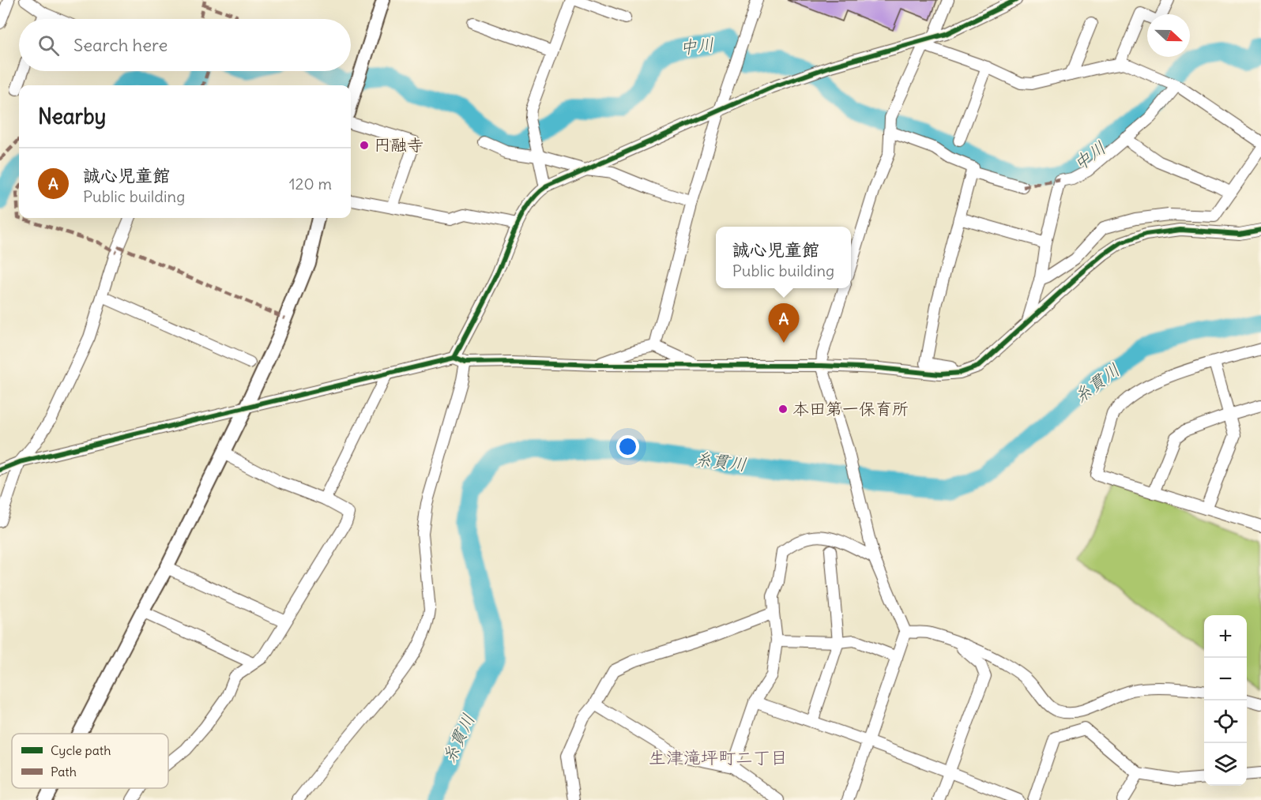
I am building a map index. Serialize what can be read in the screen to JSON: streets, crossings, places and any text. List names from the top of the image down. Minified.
{"districts":["生津滝坪町二丁目"],"water":["中川","糸貫川"],"places":["円融寺","本田第一保育所"],"legend":["Cycle path","Path"],"north":"right","page":{"search":"Search here","heading":"Nearby","list":[{"mark":"A","name":"誠心児童館","note":"Public building","value":"120 m"}],"popup":["誠心児童館","Public building"],"pins":"A","map_buttons":["+","−"]}}
